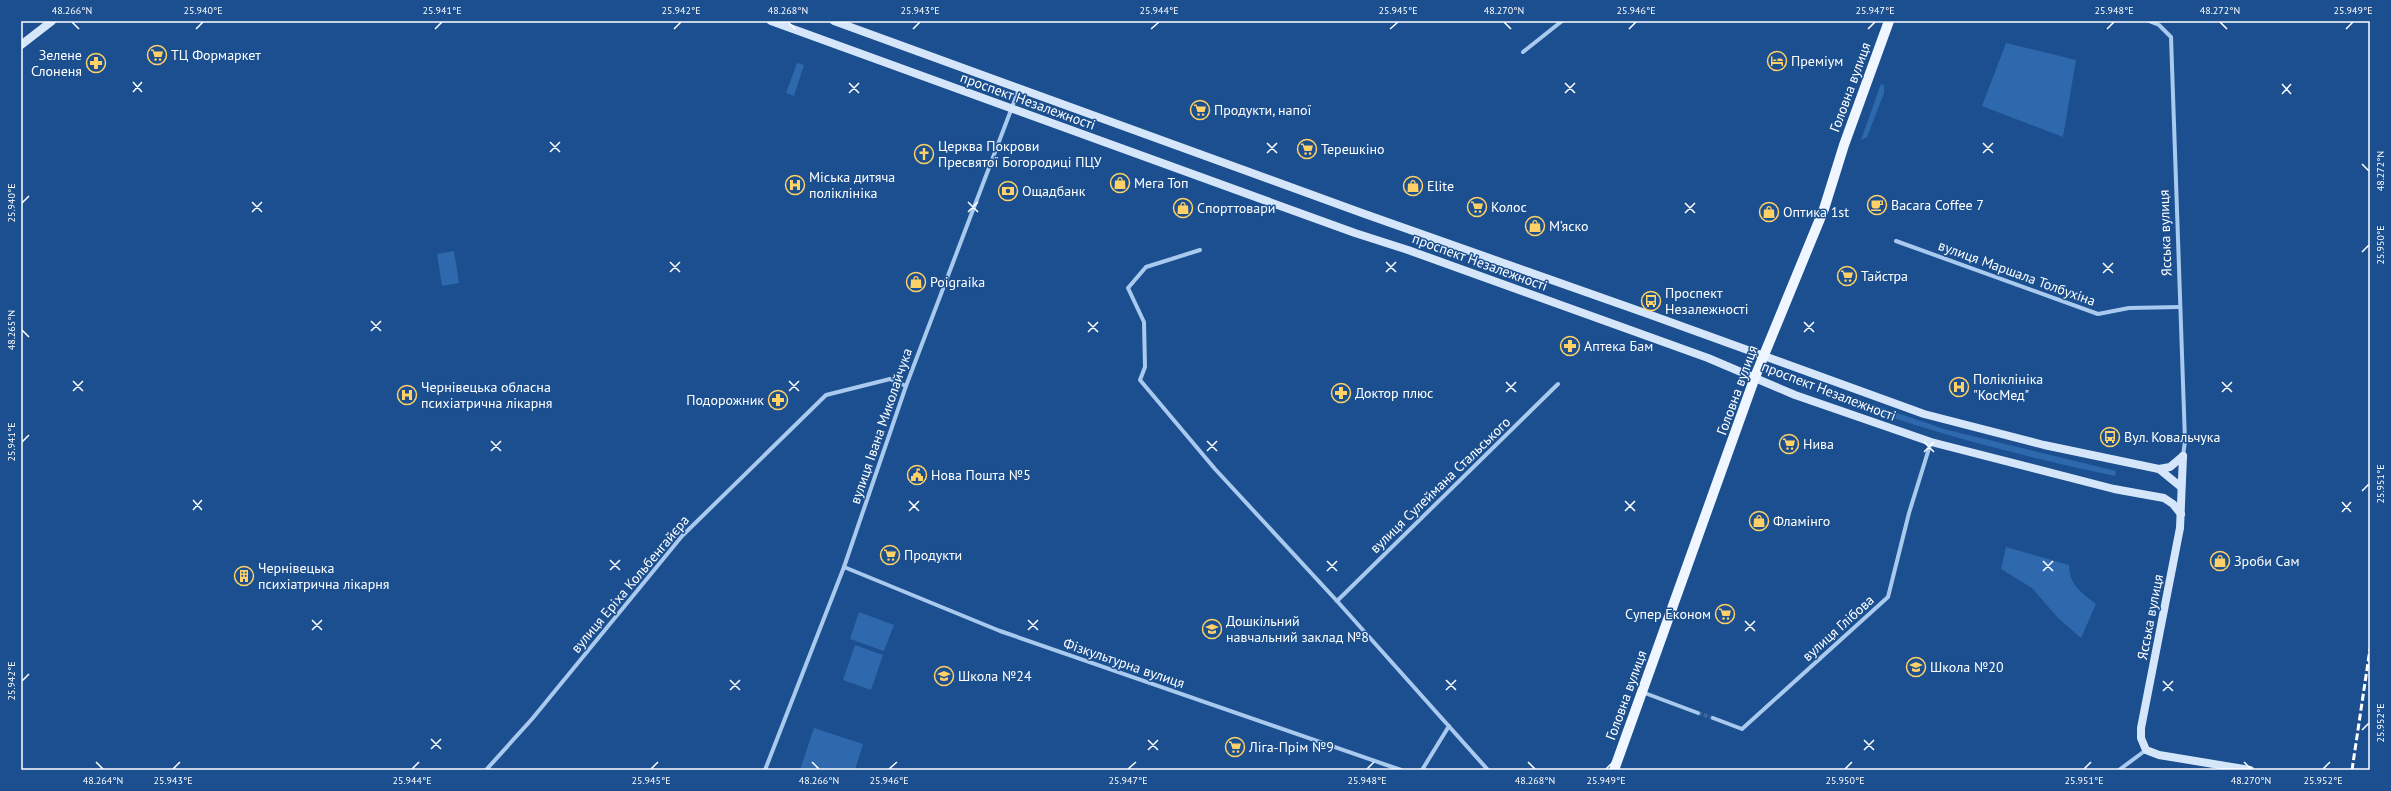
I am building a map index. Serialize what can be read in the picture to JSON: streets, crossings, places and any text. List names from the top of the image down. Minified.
{"streets":{"main road":["Головна вулиця","проспект Незалежності","Ясська вулиця"],"street":["вулиця Маршала Толбухіна","вулиця Івана Миколайчука","вулиця Сулеймана Стальського","вулиця Еріха Кольбенгайєра","вулиця Глібова","Фізкультурна вулиця"]},"crossings":[["Головна вулиця","проспект Незалежності"],["проспект Незалежності","Ясська вулиця"],["проспект Незалежності","вулиця Івана Миколайчука"],["проспект Незалежності","вулиця Глібова"],["Ясська вулиця","вулиця Маршала Толбухіна"],["вулиця Івана Миколайчука","вулиця Еріха Кольбенгайєра"],["вулиця Івана Миколайчука","Фізкультурна вулиця"]],"places":{"supermarket":["ТЦ Формаркет","Продукти, напої","Терешкіно","Колос","Тайстра","Нива","Продукти","Супер Економ","Ліга-Прім №9"],"hotel":["Преміум"],"pharmacy":["Зелене Слоненя","Аптека Бам","Доктор плюс","Подорожник"],"church":["Церква Покрови Пресвятої Богородиці ПЦУ"],"shop":["Мега Топ","Elite","Спорттовари","Оптика 1st","М’яско","Poigraika","Фламінго","Зроби Сам"],"hospital":["Міська дитяча поліклініка","Поліклініка \"КосМед\"","Чернівецька обласна психіатрична лікарня"],"bank":["Ощадбанк"],"cafe":["Bacara Coffee 7"],"bus stop":["Проспект Незалежності","Вул. Ковальчука"],"public building":["Нова Пошта №5"],"building":["Чернівецька психіатрична лікарня"],"school or university":["Дошкільний навчальний заклад №8","Школа №20","Школа №24"]},"coordinates":["48.266°N","25.940°E","25.941°E","25.942°E","48.268°N","25.943°E","25.944°E","25.945°E","48.270°N","25.946°E","25.947°E","25.948°E","48.272°N","25.949°E","25.950°E","48.265°N","25.951°E","25.952°E","48.264°N"]}
